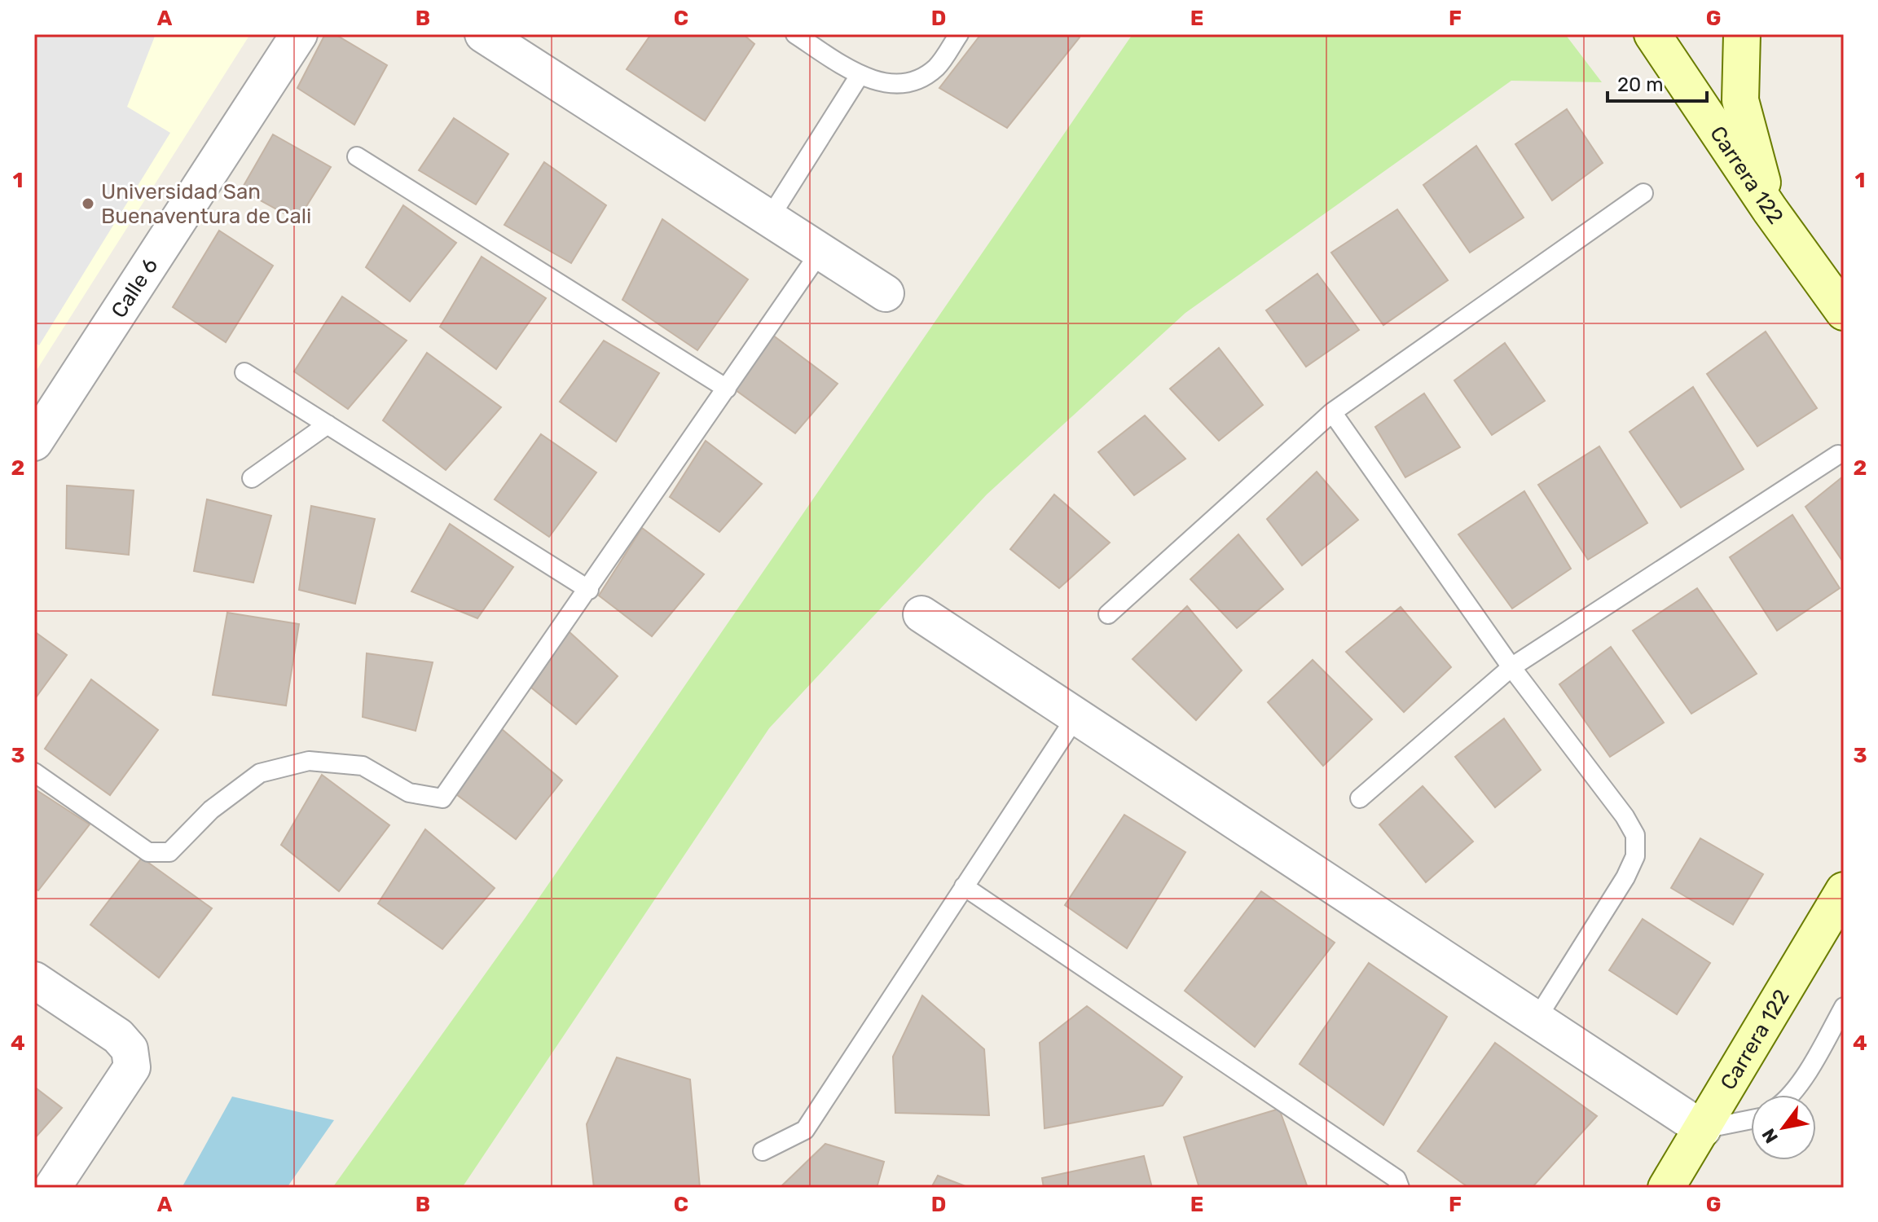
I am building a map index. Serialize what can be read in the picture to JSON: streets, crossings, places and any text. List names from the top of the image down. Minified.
{"streets":{"street":["Carrera 122","Calle 6"]},"places":["Universidad San Buenaventura de Cali"],"scale_bar":"20 m","north":"bottom left","grid":{"columns":["A","B","C","D","E","F","G"],"rows":["1","2","3","4"]}}
